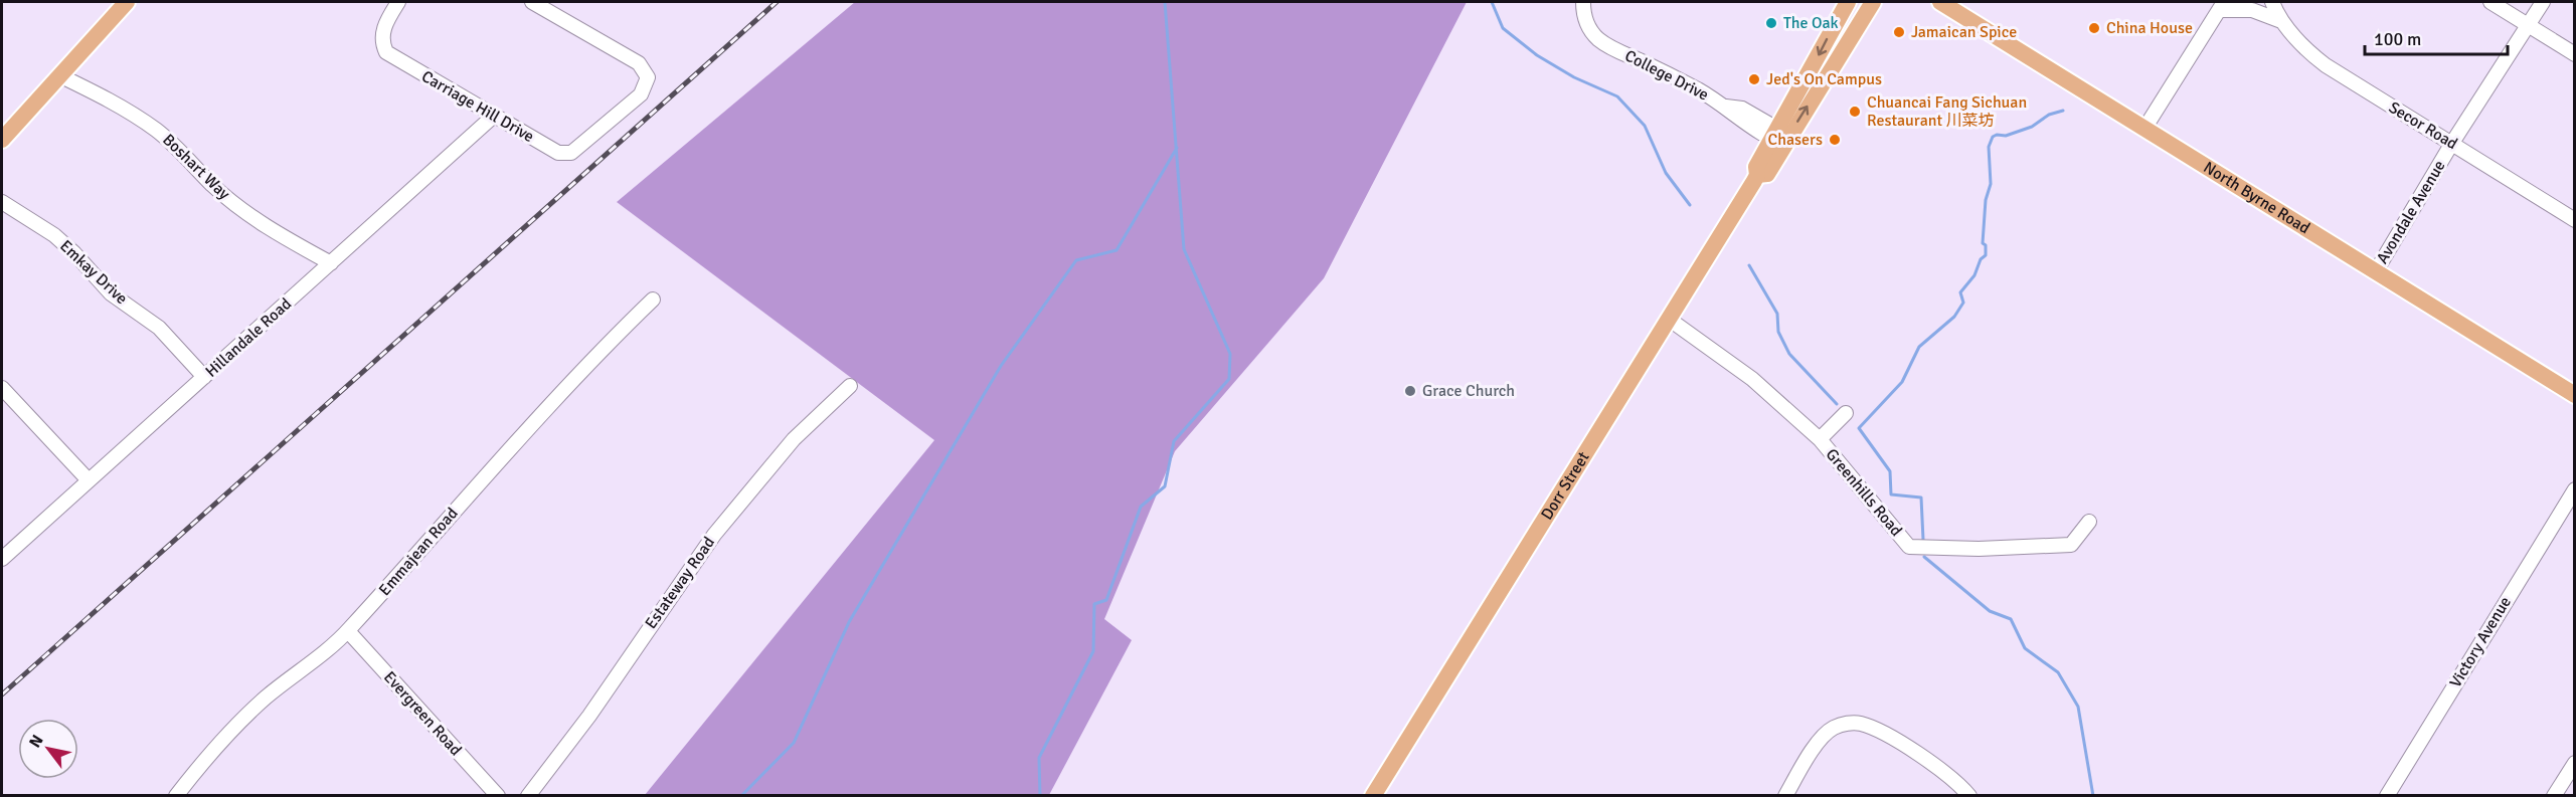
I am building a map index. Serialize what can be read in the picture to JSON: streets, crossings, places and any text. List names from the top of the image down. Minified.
{"streets":{"main road":["North Byrne Road","Dorr Street"],"street":["College Drive","Carriage Hill Drive","Secor Road","Boshart Way","Avondale Avenue","Emkay Drive","Hillandale Road","Greenhills Road","Emmajean Road","Estateway Road","Victory Avenue","Evergreen Road"]},"crossings":[["College Drive","Dorr Street"],["Carriage Hill Drive","Hillandale Road"],["Secor Road","Avondale Avenue"],["Boshart Way","Hillandale Road"],["North Byrne Road","Avondale Avenue"],["Emkay Drive","Hillandale Road"],["Dorr Street","Greenhills Road"],["Emmajean Road","Evergreen Road"]],"places":["The Oak","China House","Jamaican Spice","Jed's On Campus","Chuancai Fang Sichuan Restaurant 川菜坊","Chasers","Grace Church"],"scale_bar":"100 m","north":"top left"}
